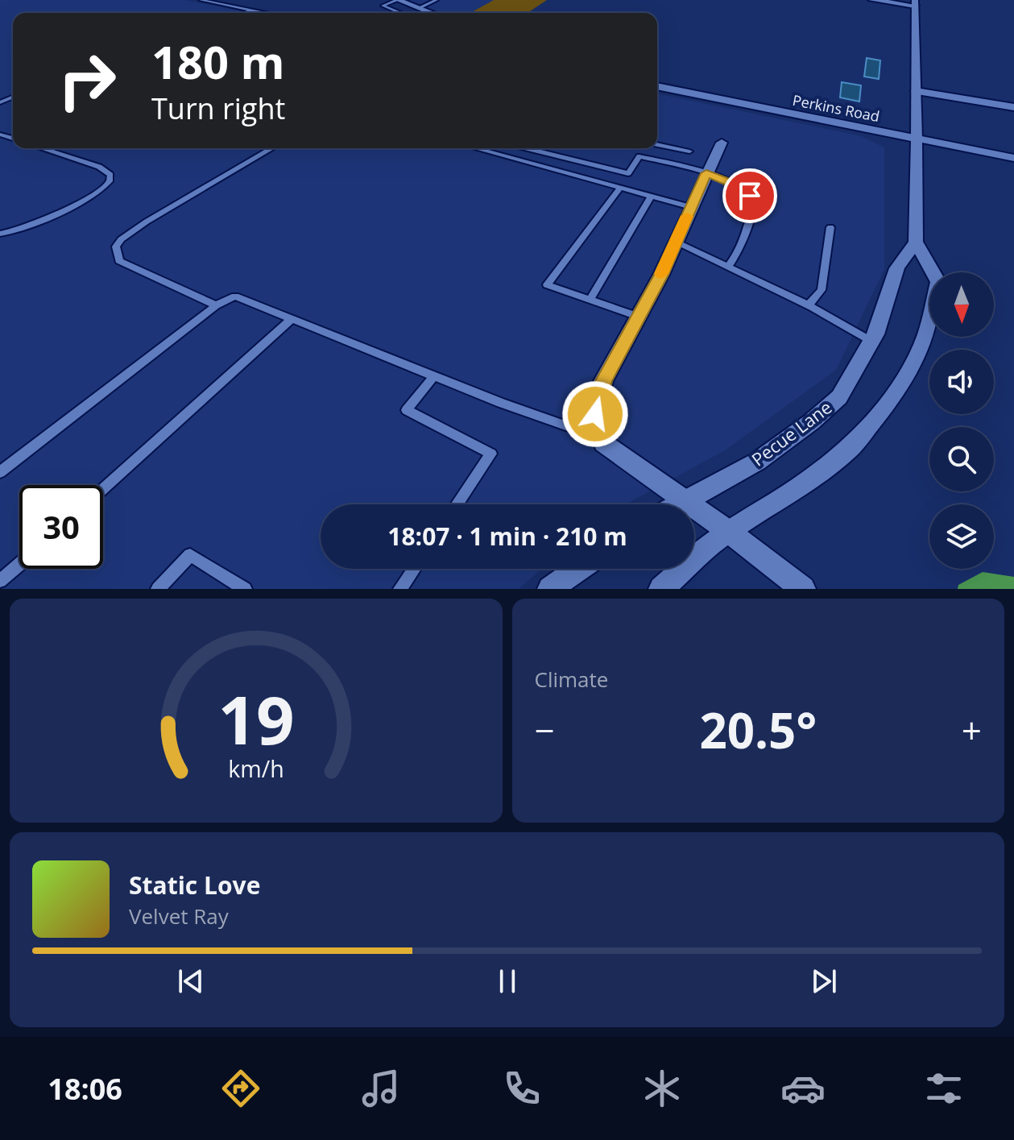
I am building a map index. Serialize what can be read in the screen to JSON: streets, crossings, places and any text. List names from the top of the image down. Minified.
{"streets":{"main road":["Perkins Road","Pecue Lane"]},"north":"bottom","page":{"turn":["180 m","Turn right"],"limit":"30","trip":"18:07 · 1 min · 210 m","tile":"Climate","heat":["−","20.5°","+"],"song":["Static Love","Velvet Ray"],"tabs":"18:06","gauge":["19","km/h"]}}
